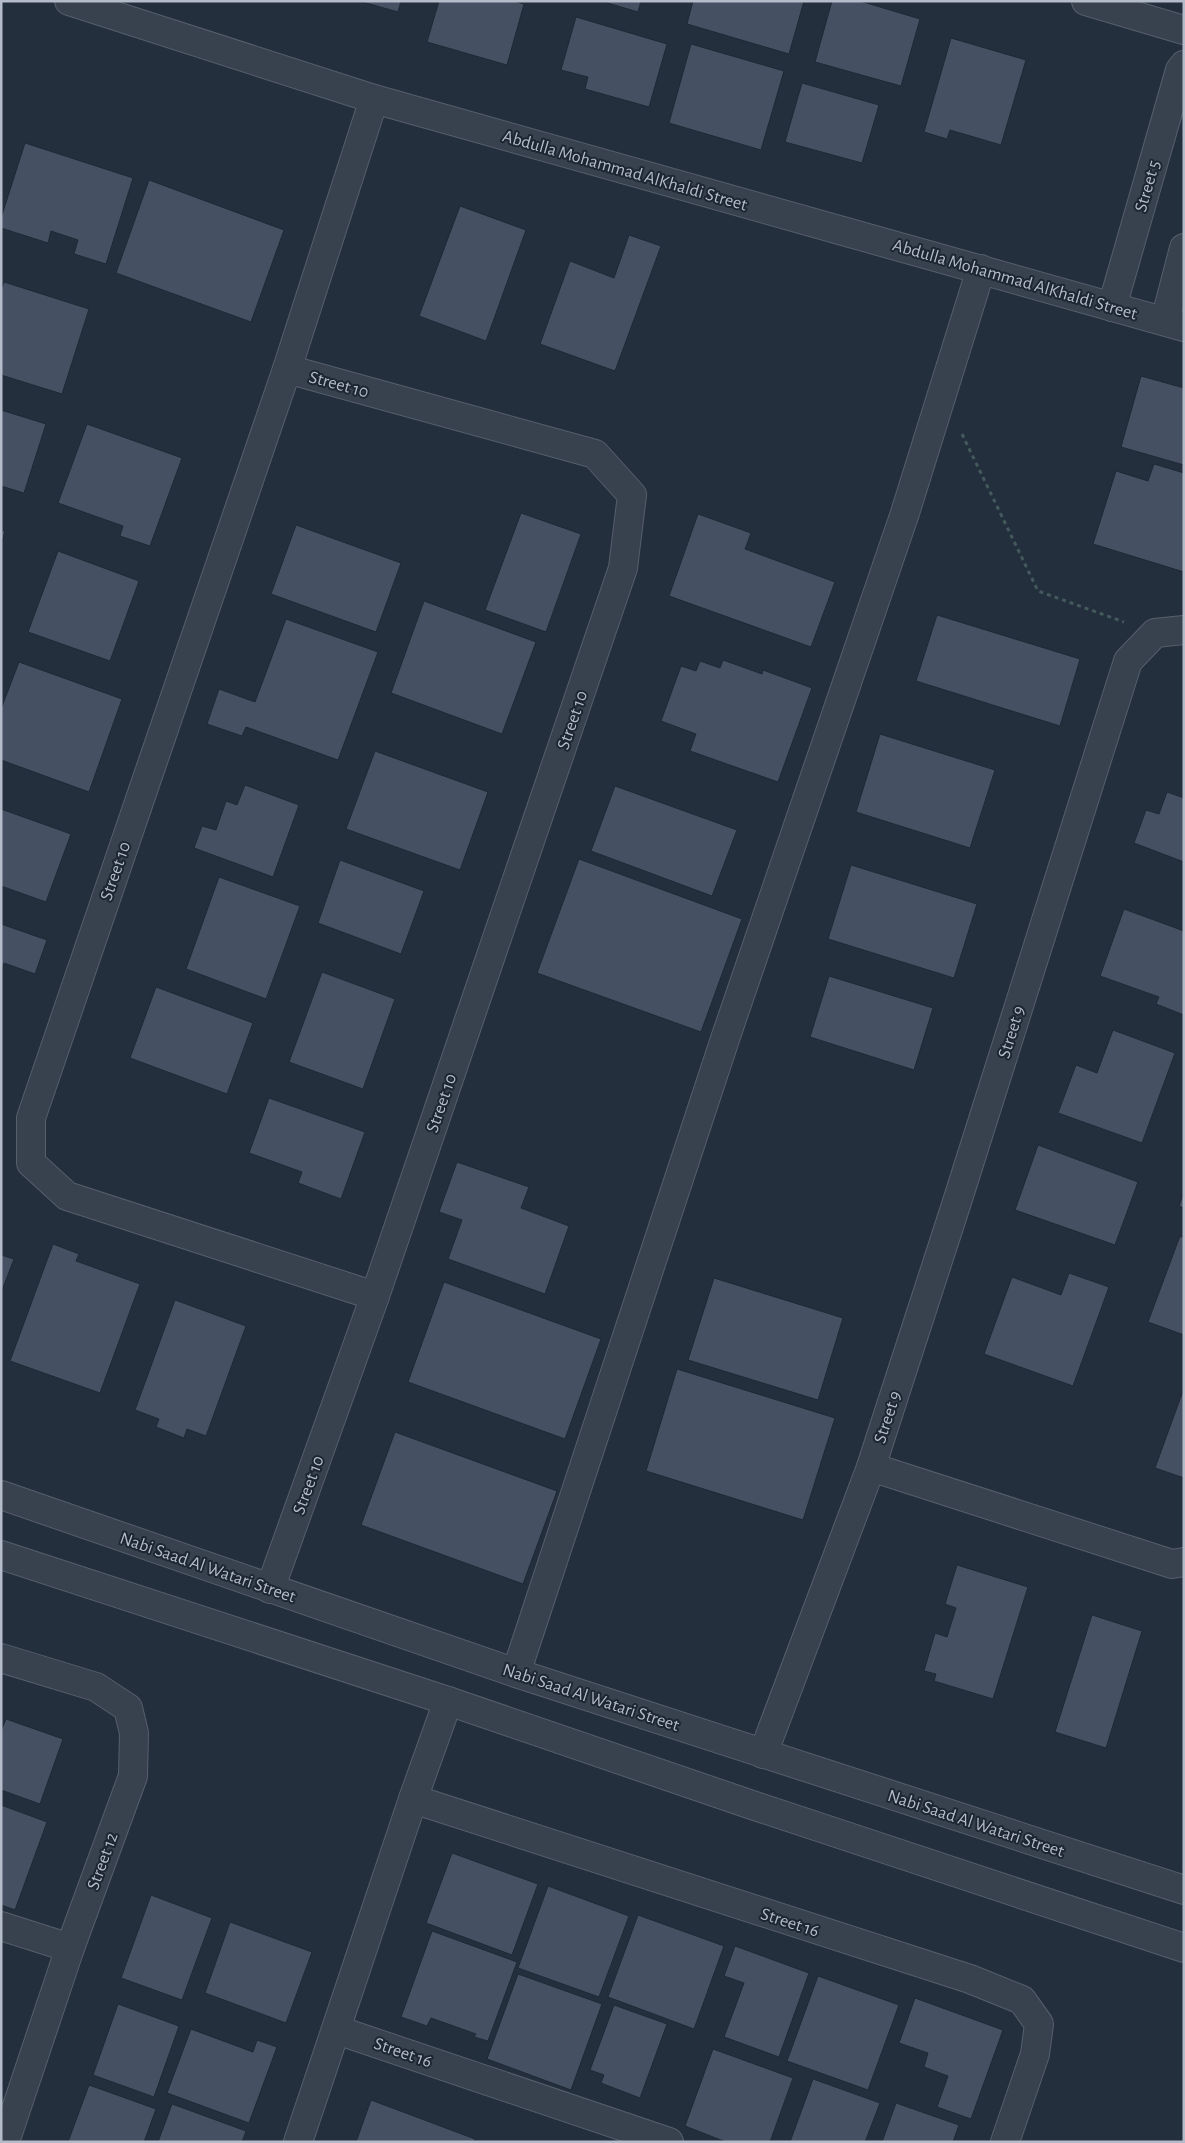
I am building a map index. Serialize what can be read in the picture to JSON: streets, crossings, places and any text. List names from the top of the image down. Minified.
{"streets":{"street":["Abdulla Mohammad AlKhaldi Street","Street 5","Street 10","Street 9","Nabi Saad Al Watari Street","Street 12","Street 16"]},"crossings":[["Abdulla Mohammad AlKhaldi Street","Street 5"],["Abdulla Mohammad AlKhaldi Street","Street 10"],["Street 10","Nabi Saad Al Watari Street"],["Street 9","Nabi Saad Al Watari Street"]]}
